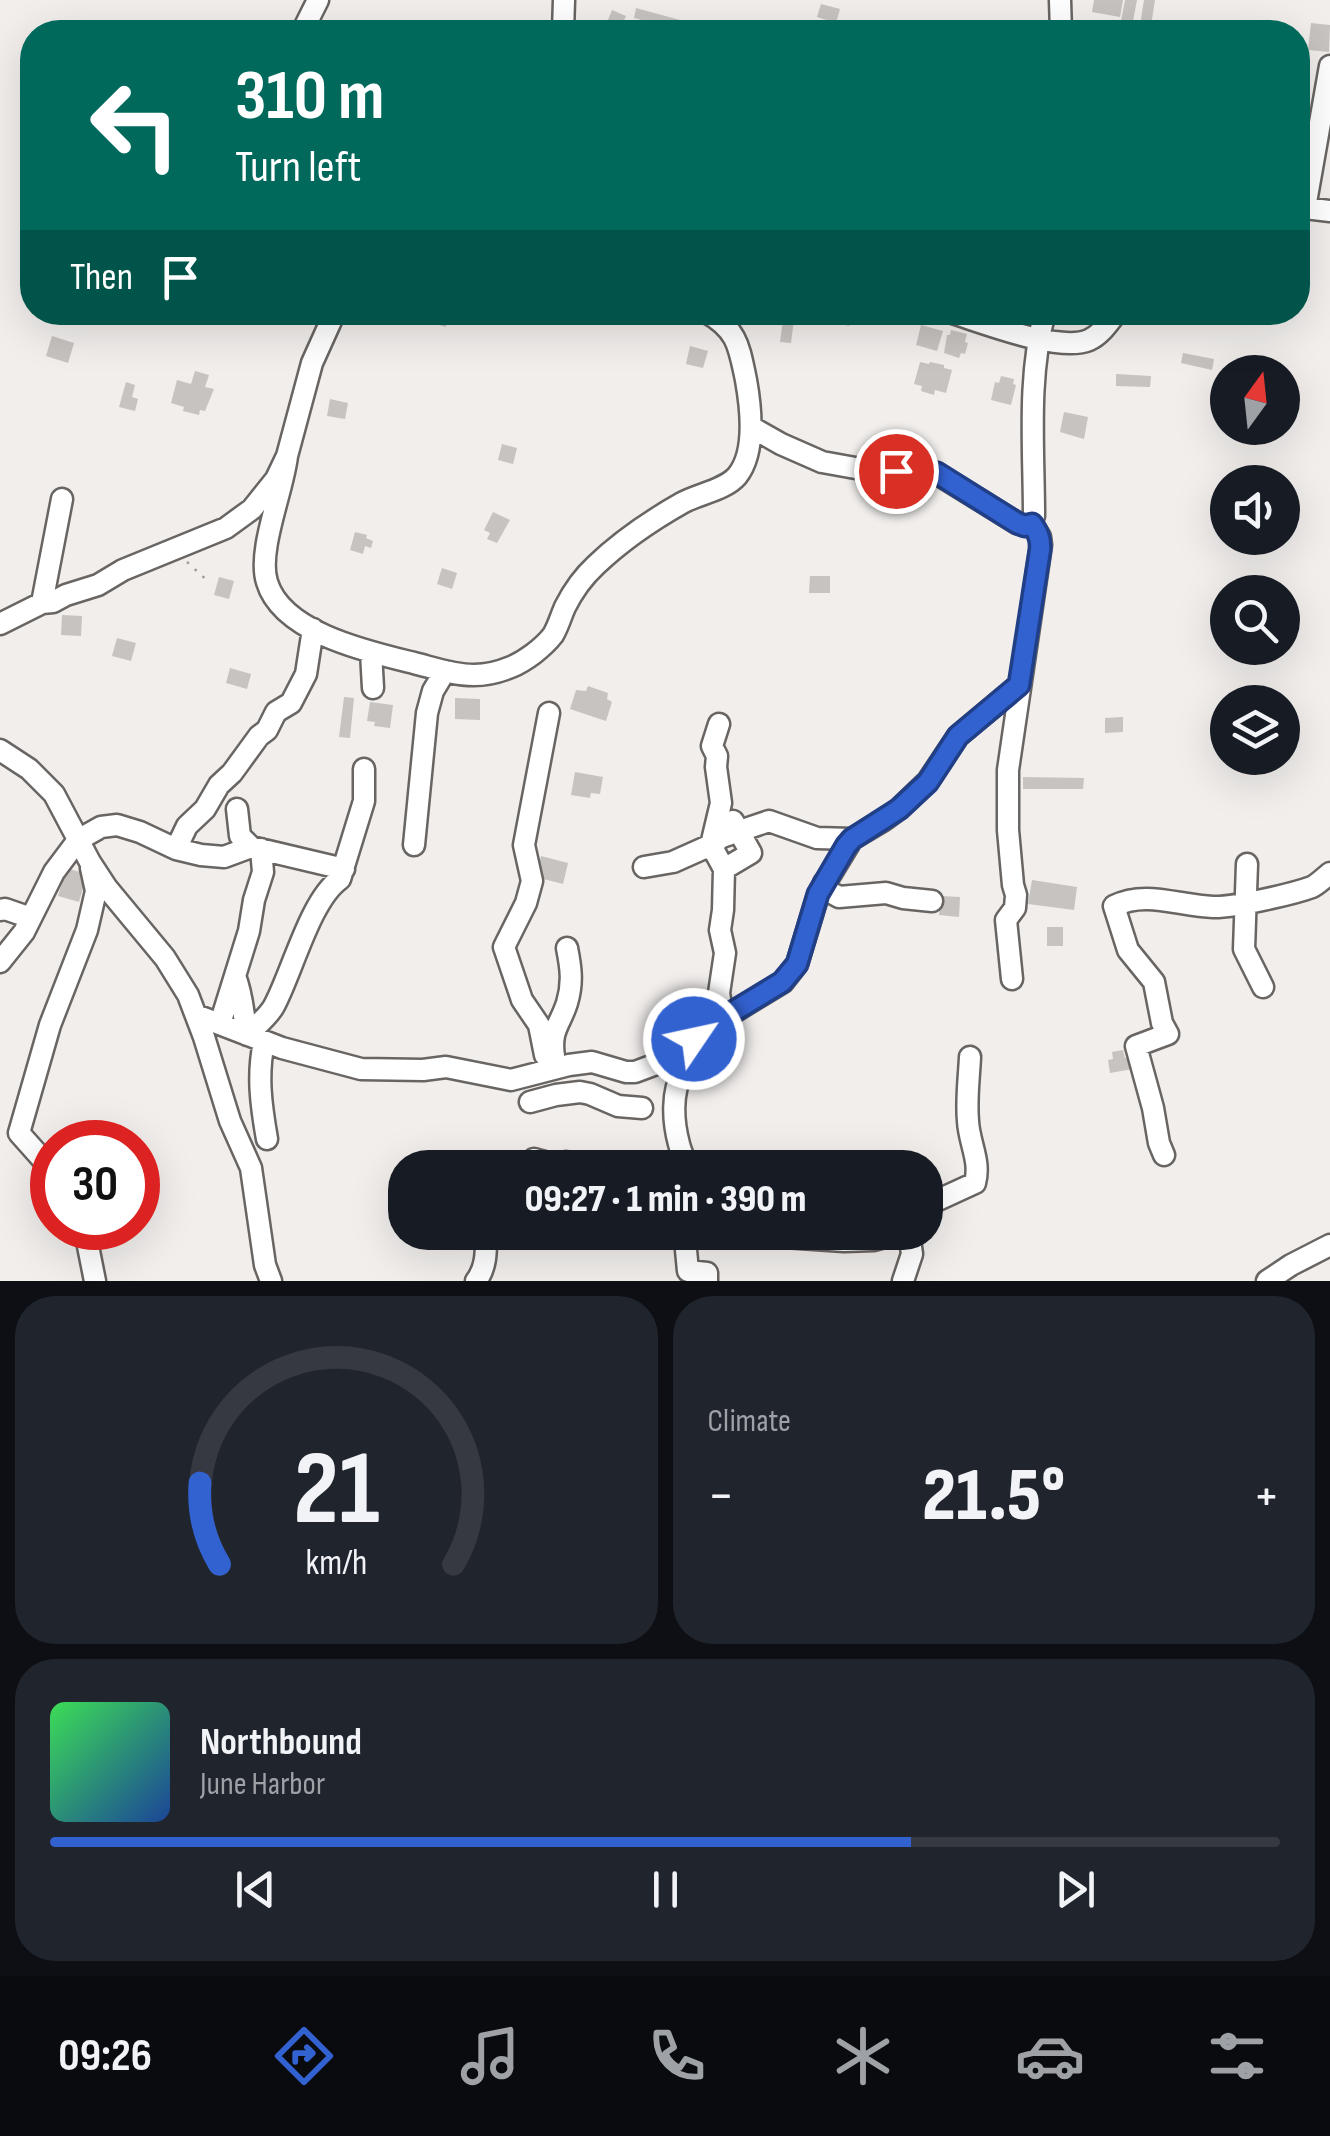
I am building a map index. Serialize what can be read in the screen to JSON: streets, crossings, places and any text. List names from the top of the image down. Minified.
{"north":"top","page":{"turn":["310 m","Turn left"],"then":"Then","limit":"30","trip":"09:27 · 1 min · 390 m","tile":"Climate","heat":["−","21.5°","+"],"song":["Northbound","June Harbor"],"tabs":"09:26","gauge":["21","km/h"]}}
